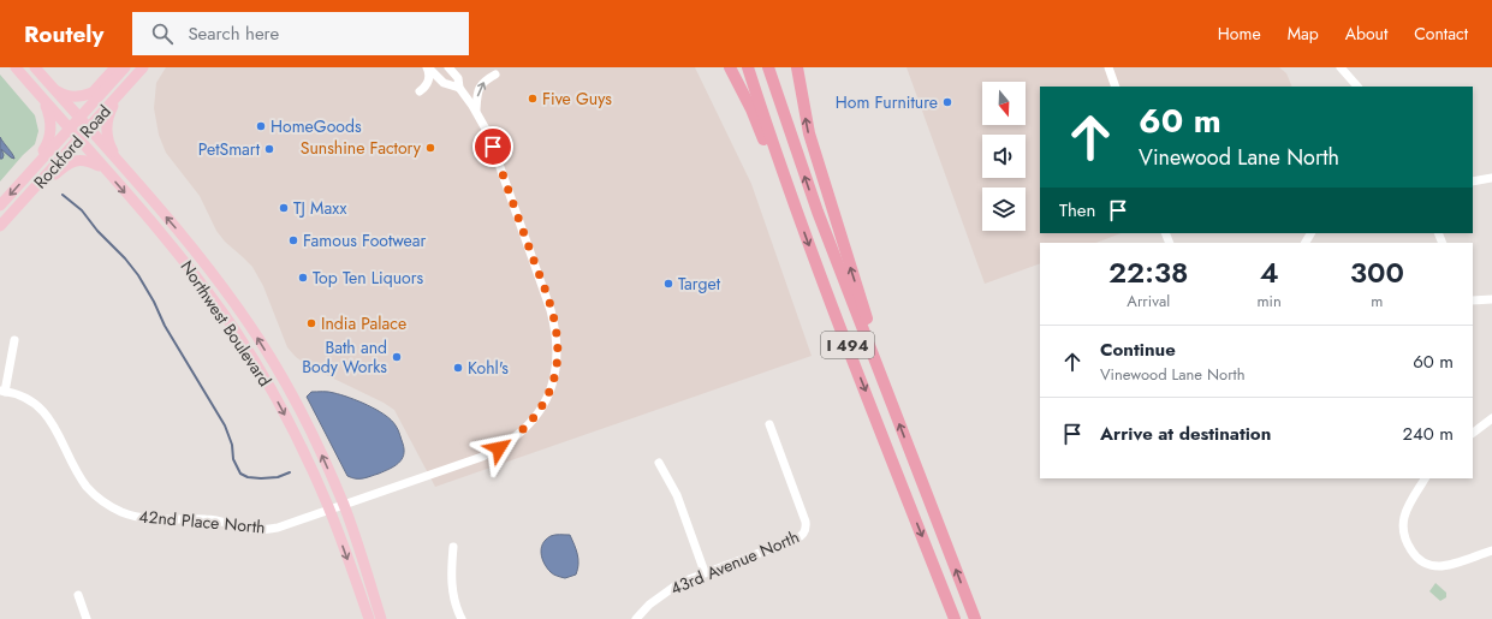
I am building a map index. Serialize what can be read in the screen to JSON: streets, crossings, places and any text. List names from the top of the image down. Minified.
{"streets":{"highway":["I 494"],"main road":["Rockford Road","Northwest Boulevard"],"street":["42nd Place North","43rd Avenue North"]},"crossings":[["Rockford Road","Northwest Boulevard"],["Northwest Boulevard","42nd Place North"]],"places":["Five Guys","Hom Furniture","HomeGoods","Sunshine Factory","PetSmart","TJ Maxx","Famous Footwear","Top Ten Liquors","Target","India Palace","Bath and Body Works","Kohl's"],"north":"bottom","page":{"header":"Routely","search":"Search here","nav":["Home","Map","About","Contact"],"turn":["60 m","Vinewood Lane North"],"then":"Then","eta":["22:38","Arrival","4","min","300","m"],"list":[{"name":"Continue","note":"Vinewood Lane North","value":"60 m"},{"name":"Arrive at destination","value":"240 m"}]}}
